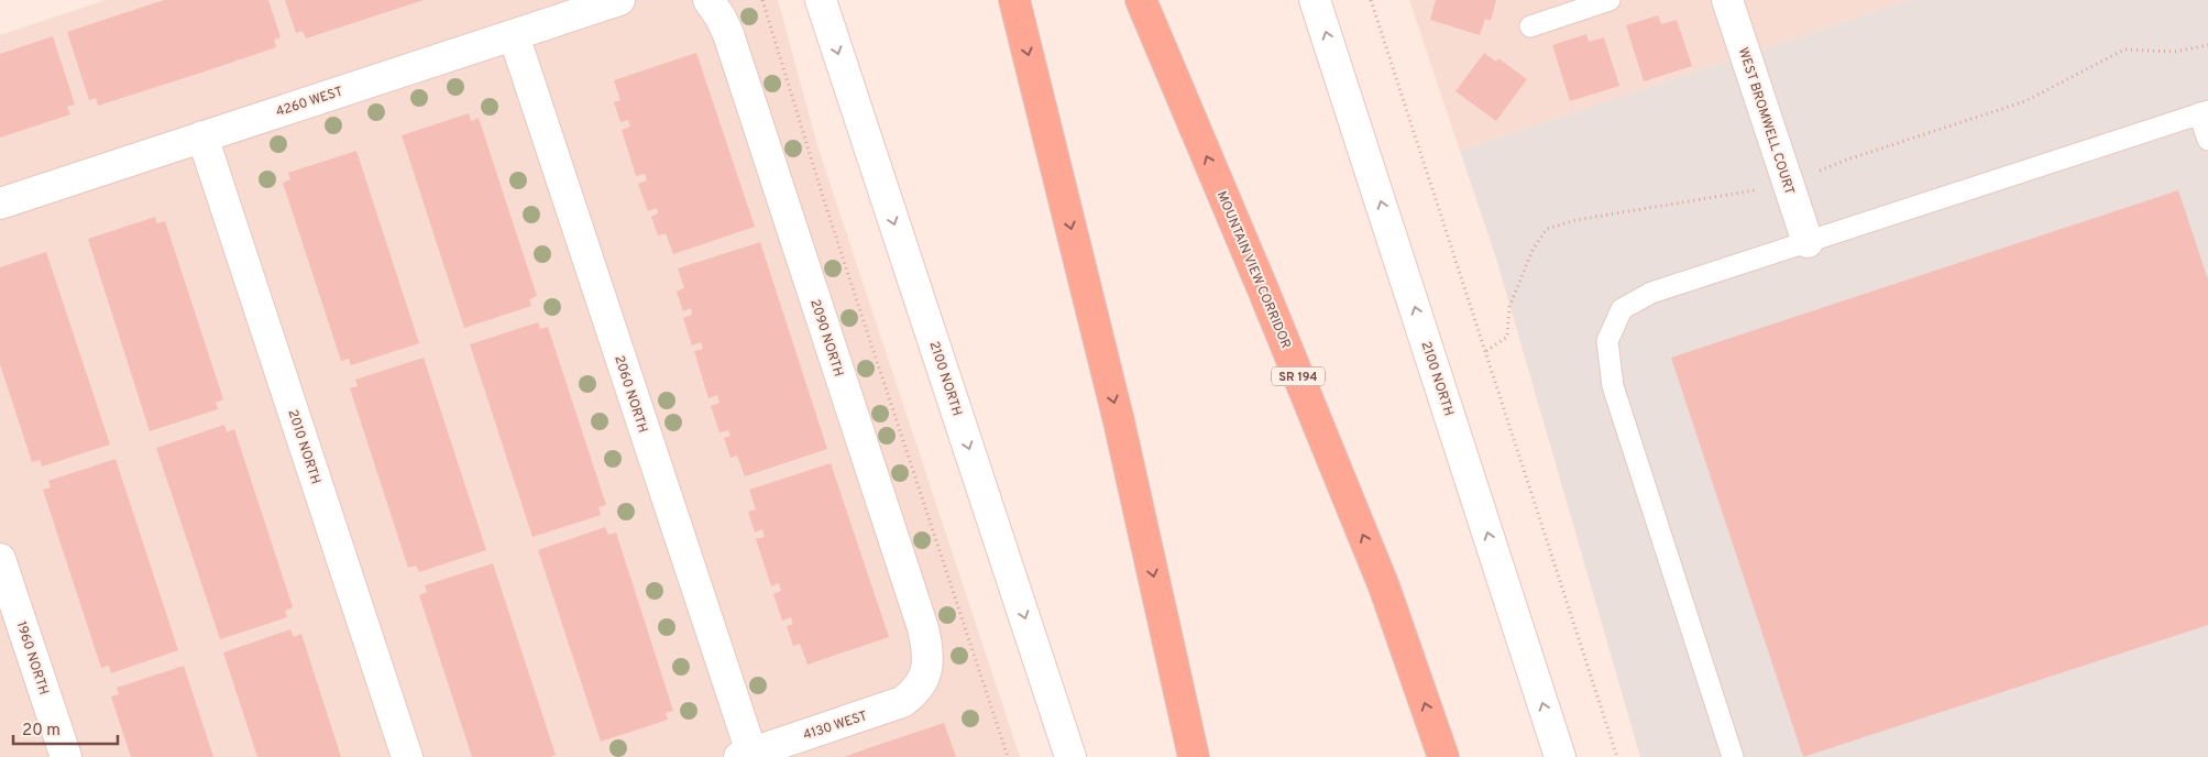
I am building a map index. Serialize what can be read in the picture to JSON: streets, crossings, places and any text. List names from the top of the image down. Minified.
{"streets":{"highway":["MOUNTAIN VIEW CORRIDOR","SR 194"],"street":["4260 WEST","WEST BROMWELL COURT","2090 NORTH","2100 NORTH","2060 NORTH","2010 NORTH","1960 NORTH","4130 WEST"]},"crossings":[["4260 WEST","2060 NORTH"],["4260 WEST","2010 NORTH"],["2090 NORTH","4130 WEST"],["2060 NORTH","4130 WEST"]],"scale_bar":"20 m"}
